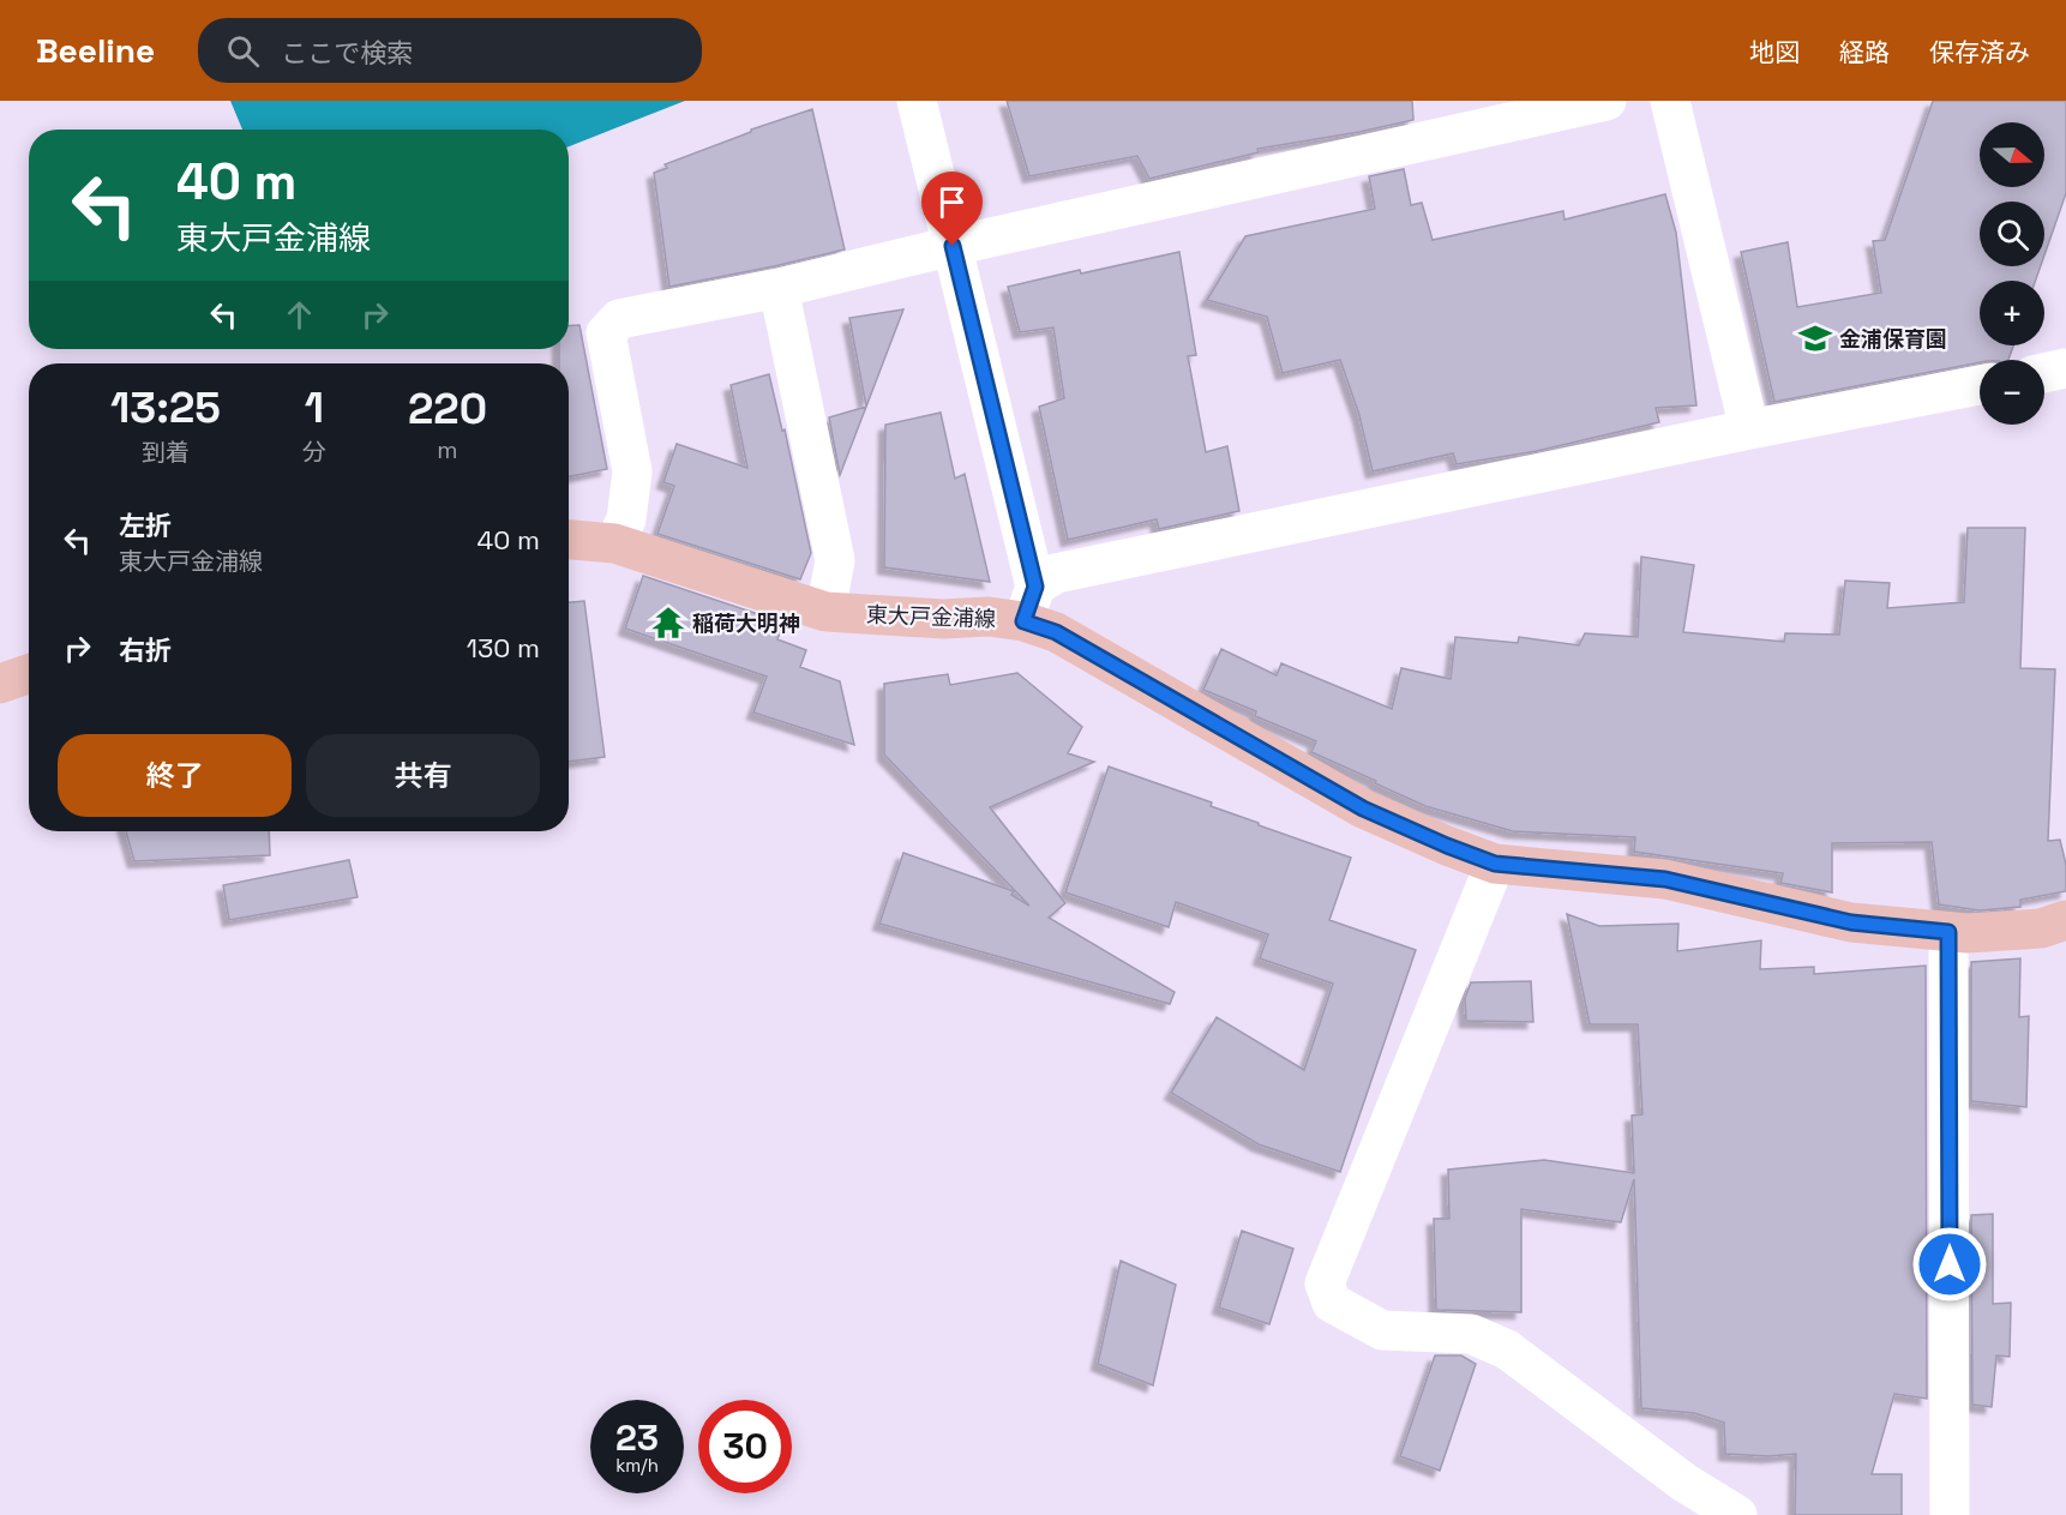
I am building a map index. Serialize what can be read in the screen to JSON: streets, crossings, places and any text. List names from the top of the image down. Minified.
{"streets":{"main road":["東大戸金浦線"]},"places":{"school or university":["金浦保育園"],"temple":["稲荷大明神"]},"north":"right","page":{"header":"Beeline","search":"ここで検索","nav":["地図","経路","保存済み"],"map_buttons":["+","−"],"turn":["40 m","東大戸金浦線"],"eta":["13:25","到着","1","分","220","m"],"list":[{"name":"左折","note":"東大戸金浦線","value":"40 m"},{"name":"右折","value":"130 m"}],"buttons":["終了","共有"],"speed":"23 km/h","limit":"30"}}
